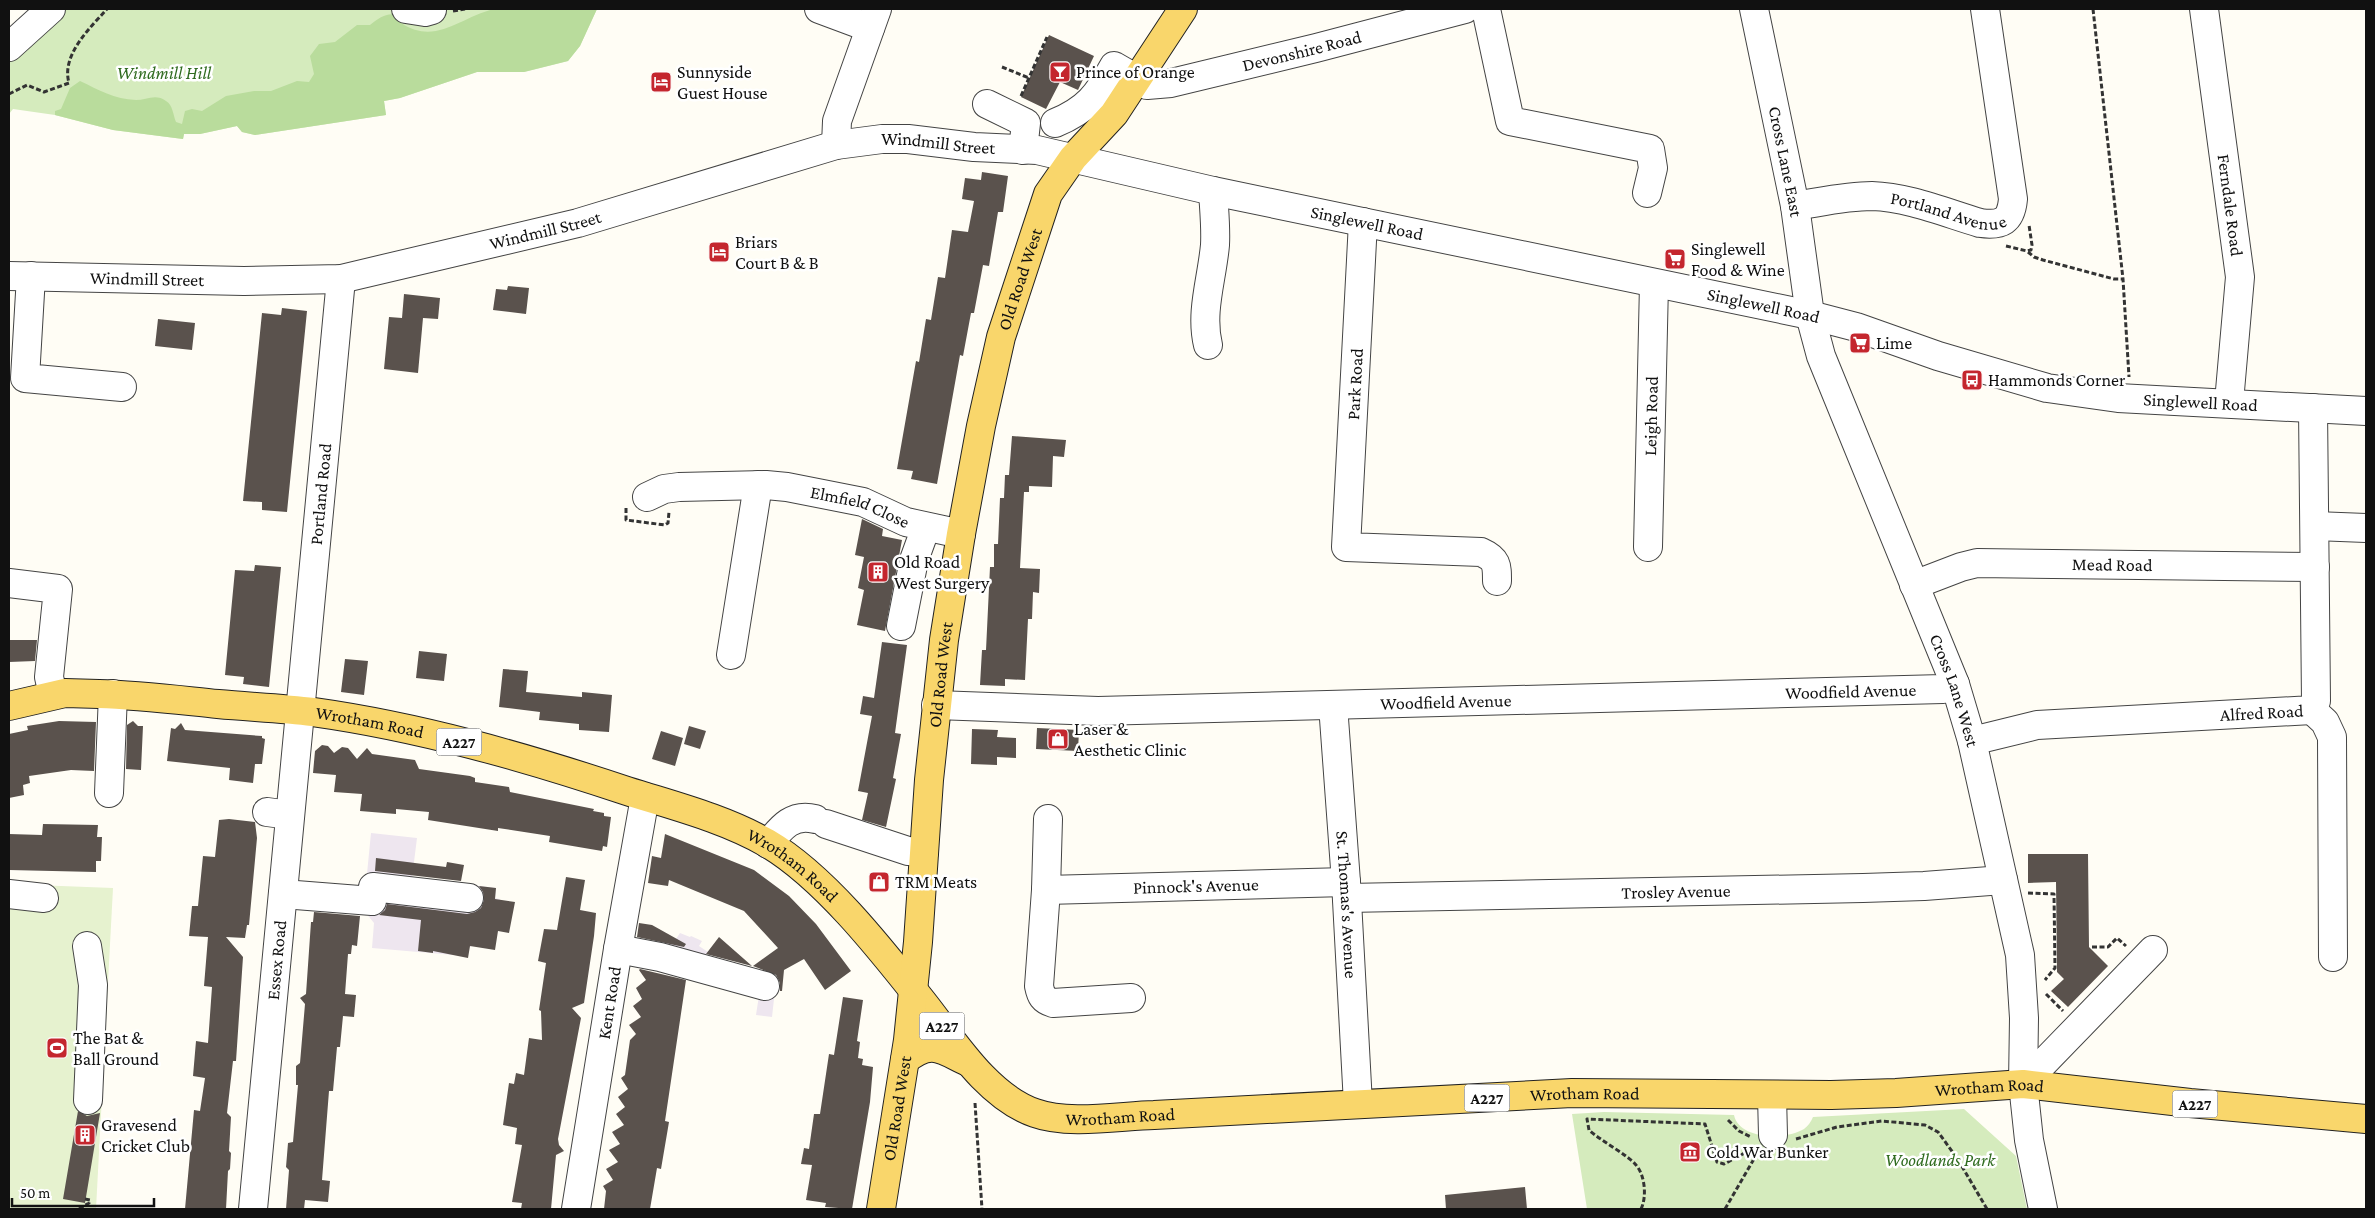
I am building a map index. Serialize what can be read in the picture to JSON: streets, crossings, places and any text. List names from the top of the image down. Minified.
{"streets":{"main road":["Old Road West","Wrotham Road","A227"],"street":["Devonshire Road","Windmill Street","Cross Lane East","Portland Avenue","Ferndale Road","Singlewell Road","Park Road","Leigh Road","Portland Road","Elmfield Close","Mead Road","Cross Lane West","Woodfield Avenue","Alfred Road","Pinnock's Avenue","Trosley Avenue","St. Thomas's Avenue","Essex Road","Kent Road"]},"crossings":[["Devonshire Road","Old Road West"],["Windmill Street","Singlewell Road"],["Windmill Street","Old Road West"],["Windmill Street","Portland Road"],["Cross Lane East","Portland Avenue"],["Cross Lane East","Singlewell Road"],["Cross Lane East","Cross Lane West"],["Ferndale Road","Singlewell Road"],["Singlewell Road","Old Road West"],["Singlewell Road","Park Road"],["Singlewell Road","Leigh Road"],["Singlewell Road","Cross Lane West"],["Singlewell Road","Alfred Road"],["Old Road West","Elmfield Close"],["Old Road West","Woodfield Avenue"],["Old Road West","Wrotham Road"],["Old Road West","A227"],["Portland Road","Wrotham Road"],["Portland Road","Essex Road"],["Mead Road","Cross Lane West"],["Mead Road","Alfred Road"],["Cross Lane West","Woodfield Avenue"],["Cross Lane West","Alfred Road"],["Cross Lane West","Wrotham Road"],["Cross Lane West","Trosley Avenue"],["Woodfield Avenue","St. Thomas's Avenue"],["Wrotham Road","A227"],["Wrotham Road","St. Thomas's Avenue"],["Wrotham Road","Essex Road"],["Wrotham Road","Kent Road"],["Pinnock's Avenue","Trosley Avenue"],["Pinnock's Avenue","St. Thomas's Avenue"],["Trosley Avenue","St. Thomas's Avenue"]],"parks":["Windmill Hill","Woodlands Park"],"places":{"bar":["Prince of Orange"],"hotel":["Sunnyside Guest House","Briars Court B & B"],"supermarket":["Singlewell Food & Wine","Lime"],"bus stop":["Hammonds Corner"],"building":["Old Road West Surgery","Gravesend Cricket Club"],"shop":["Laser & Aesthetic Clinic","TRM Meats"],"sports":["The Bat & Ball Ground"],"museum":["Cold War Bunker"]},"scale_bar":"50 m"}
